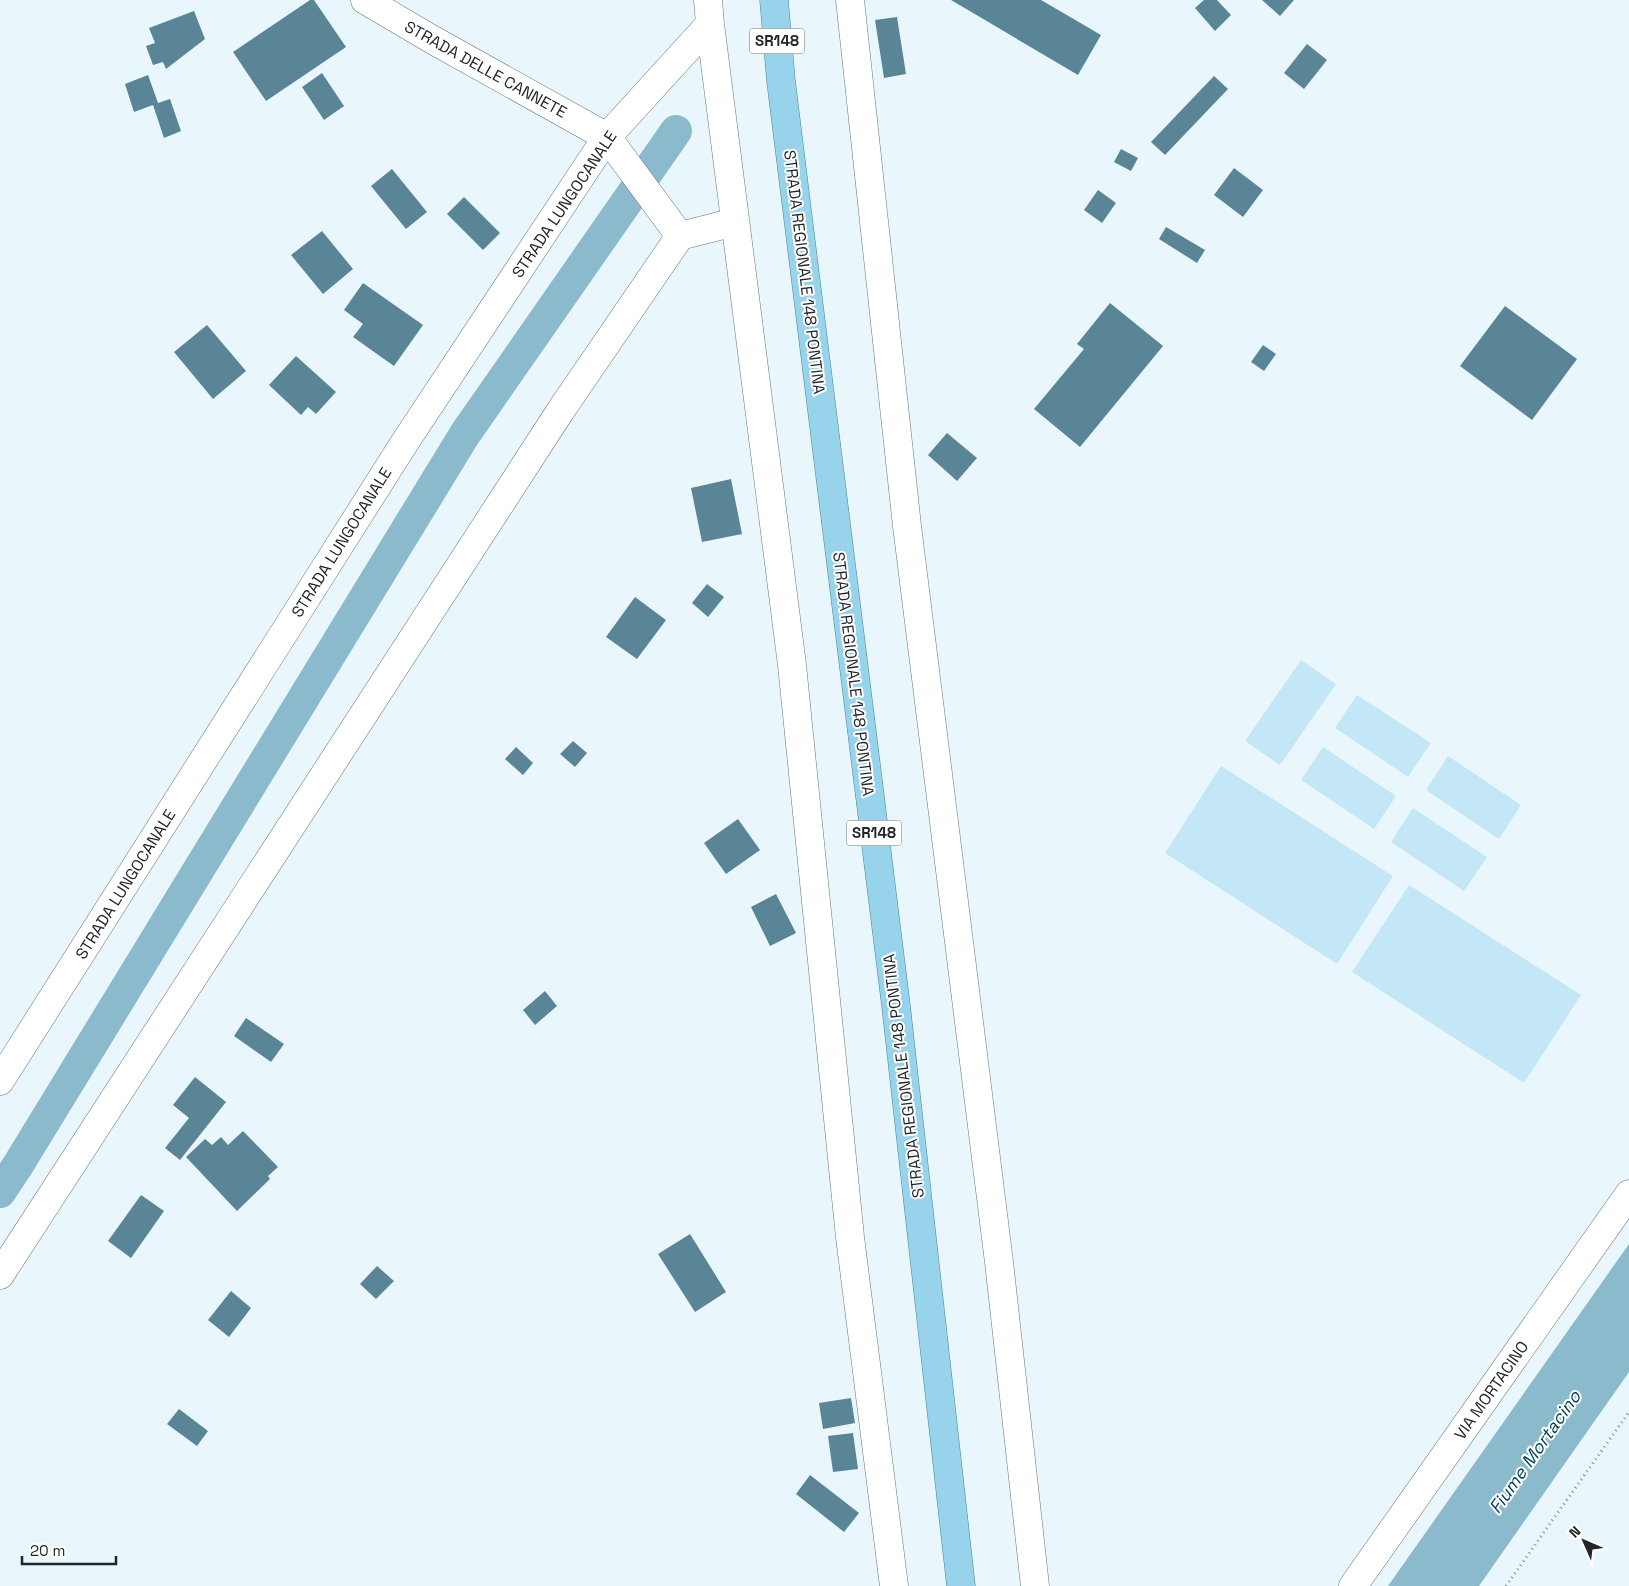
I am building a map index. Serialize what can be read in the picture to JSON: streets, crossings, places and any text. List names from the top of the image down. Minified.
{"streets":{"main road":["SR148","STRADA REGIONALE 148 PONTINA"],"street":["STRADA DELLE CANNETE","STRADA LUNGOCANALE","VIA MORTACINO"]},"crossings":[["STRADA DELLE CANNETE","STRADA LUNGOCANALE"]],"water":["Fiume Mortacino"],"scale_bar":"20 m","north":"top left"}
